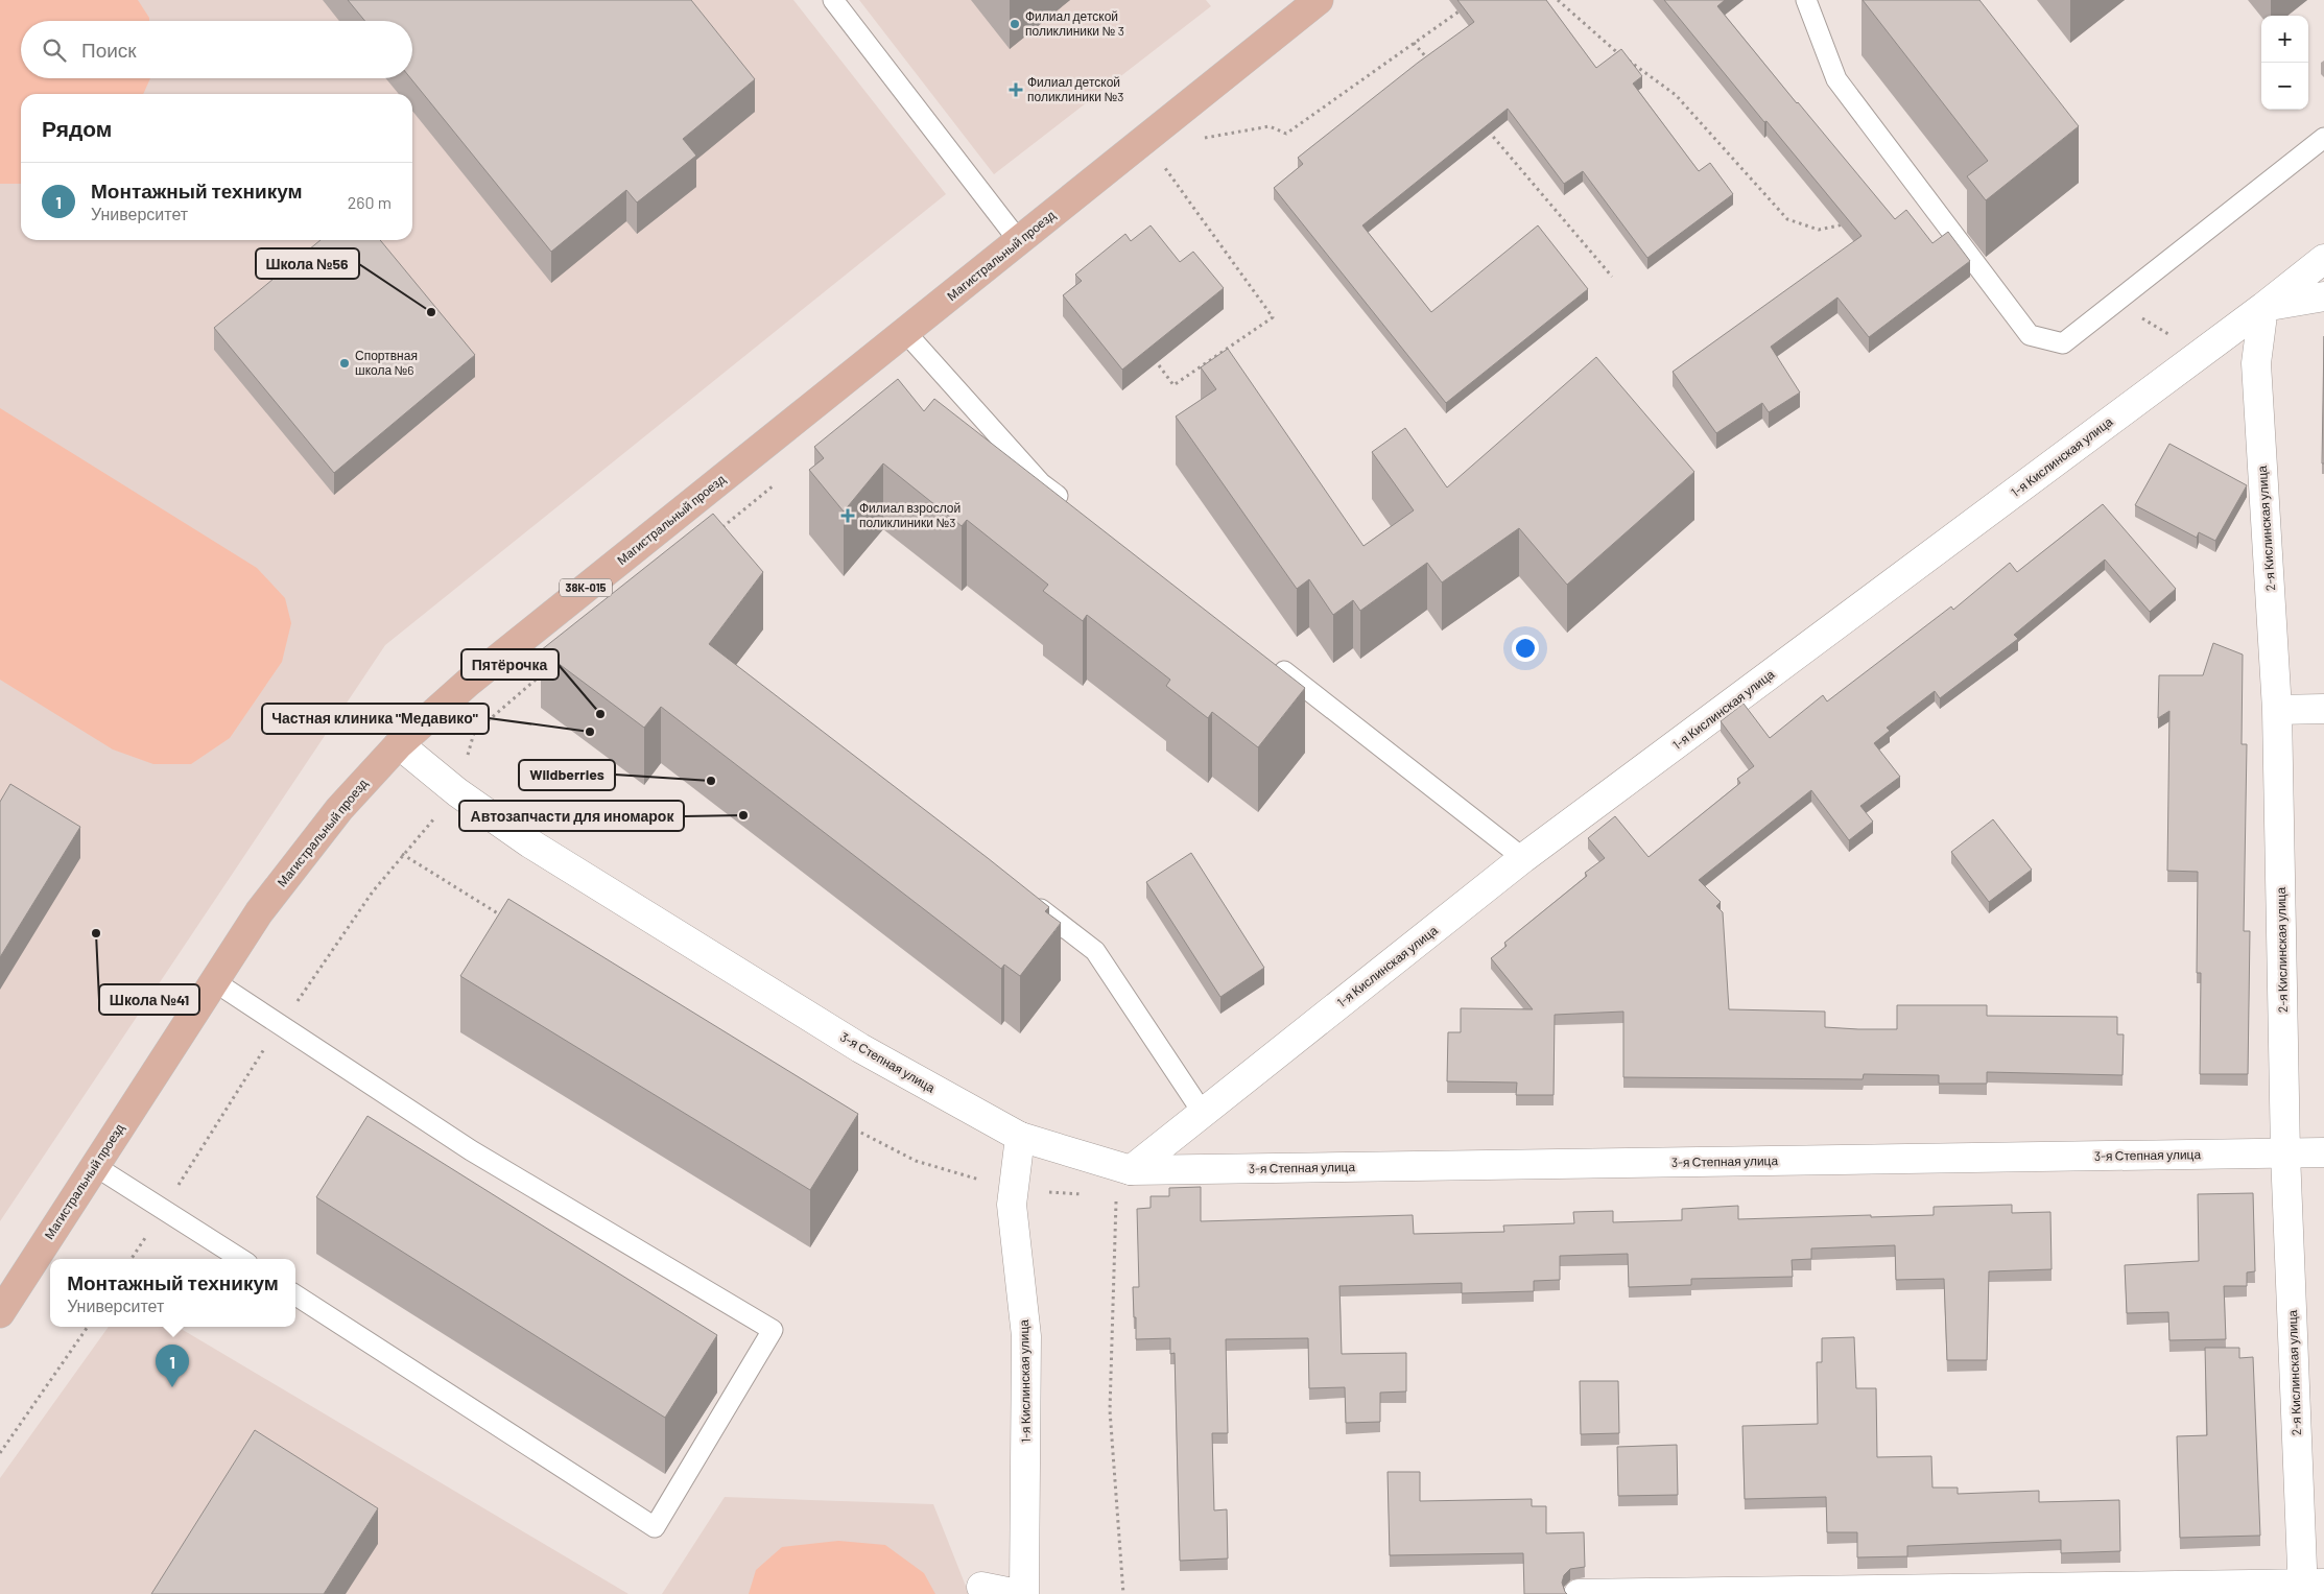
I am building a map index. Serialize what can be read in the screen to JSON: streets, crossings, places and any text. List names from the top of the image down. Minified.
{"streets":{"main road":["Магистральный проезд","38К-015"],"street":["1-я Кислинская улица","2-я Кислинская улица","3-я Степная улица"]},"crossings":[["Магистральный проезд","3-я Степная улица"],["1-я Кислинская улица","2-я Кислинская улица"],["1-я Кислинская улица","3-я Степная улица"],["2-я Кислинская улица","3-я Степная улица"]],"places":{"other":["Филиал детской поликлиники № 3","Школа №56","Спортвная школа №6","Пятёрочка","Частная клиника \"Медавико\"","Wildberries","Автозапчасти для иномарок","Школа №41"],"health":["Филиал детской поликлиники №3","Филиал взрослой поликлиники №3"]},"page":{"map_buttons":["+","−"],"search":"Поиск","heading":"Рядом","list":[{"mark":"1","name":"Монтажный техникум","note":"Университет","value":"260 m"}],"popup":["Монтажный техникум","Университет"],"pins":"1"}}
